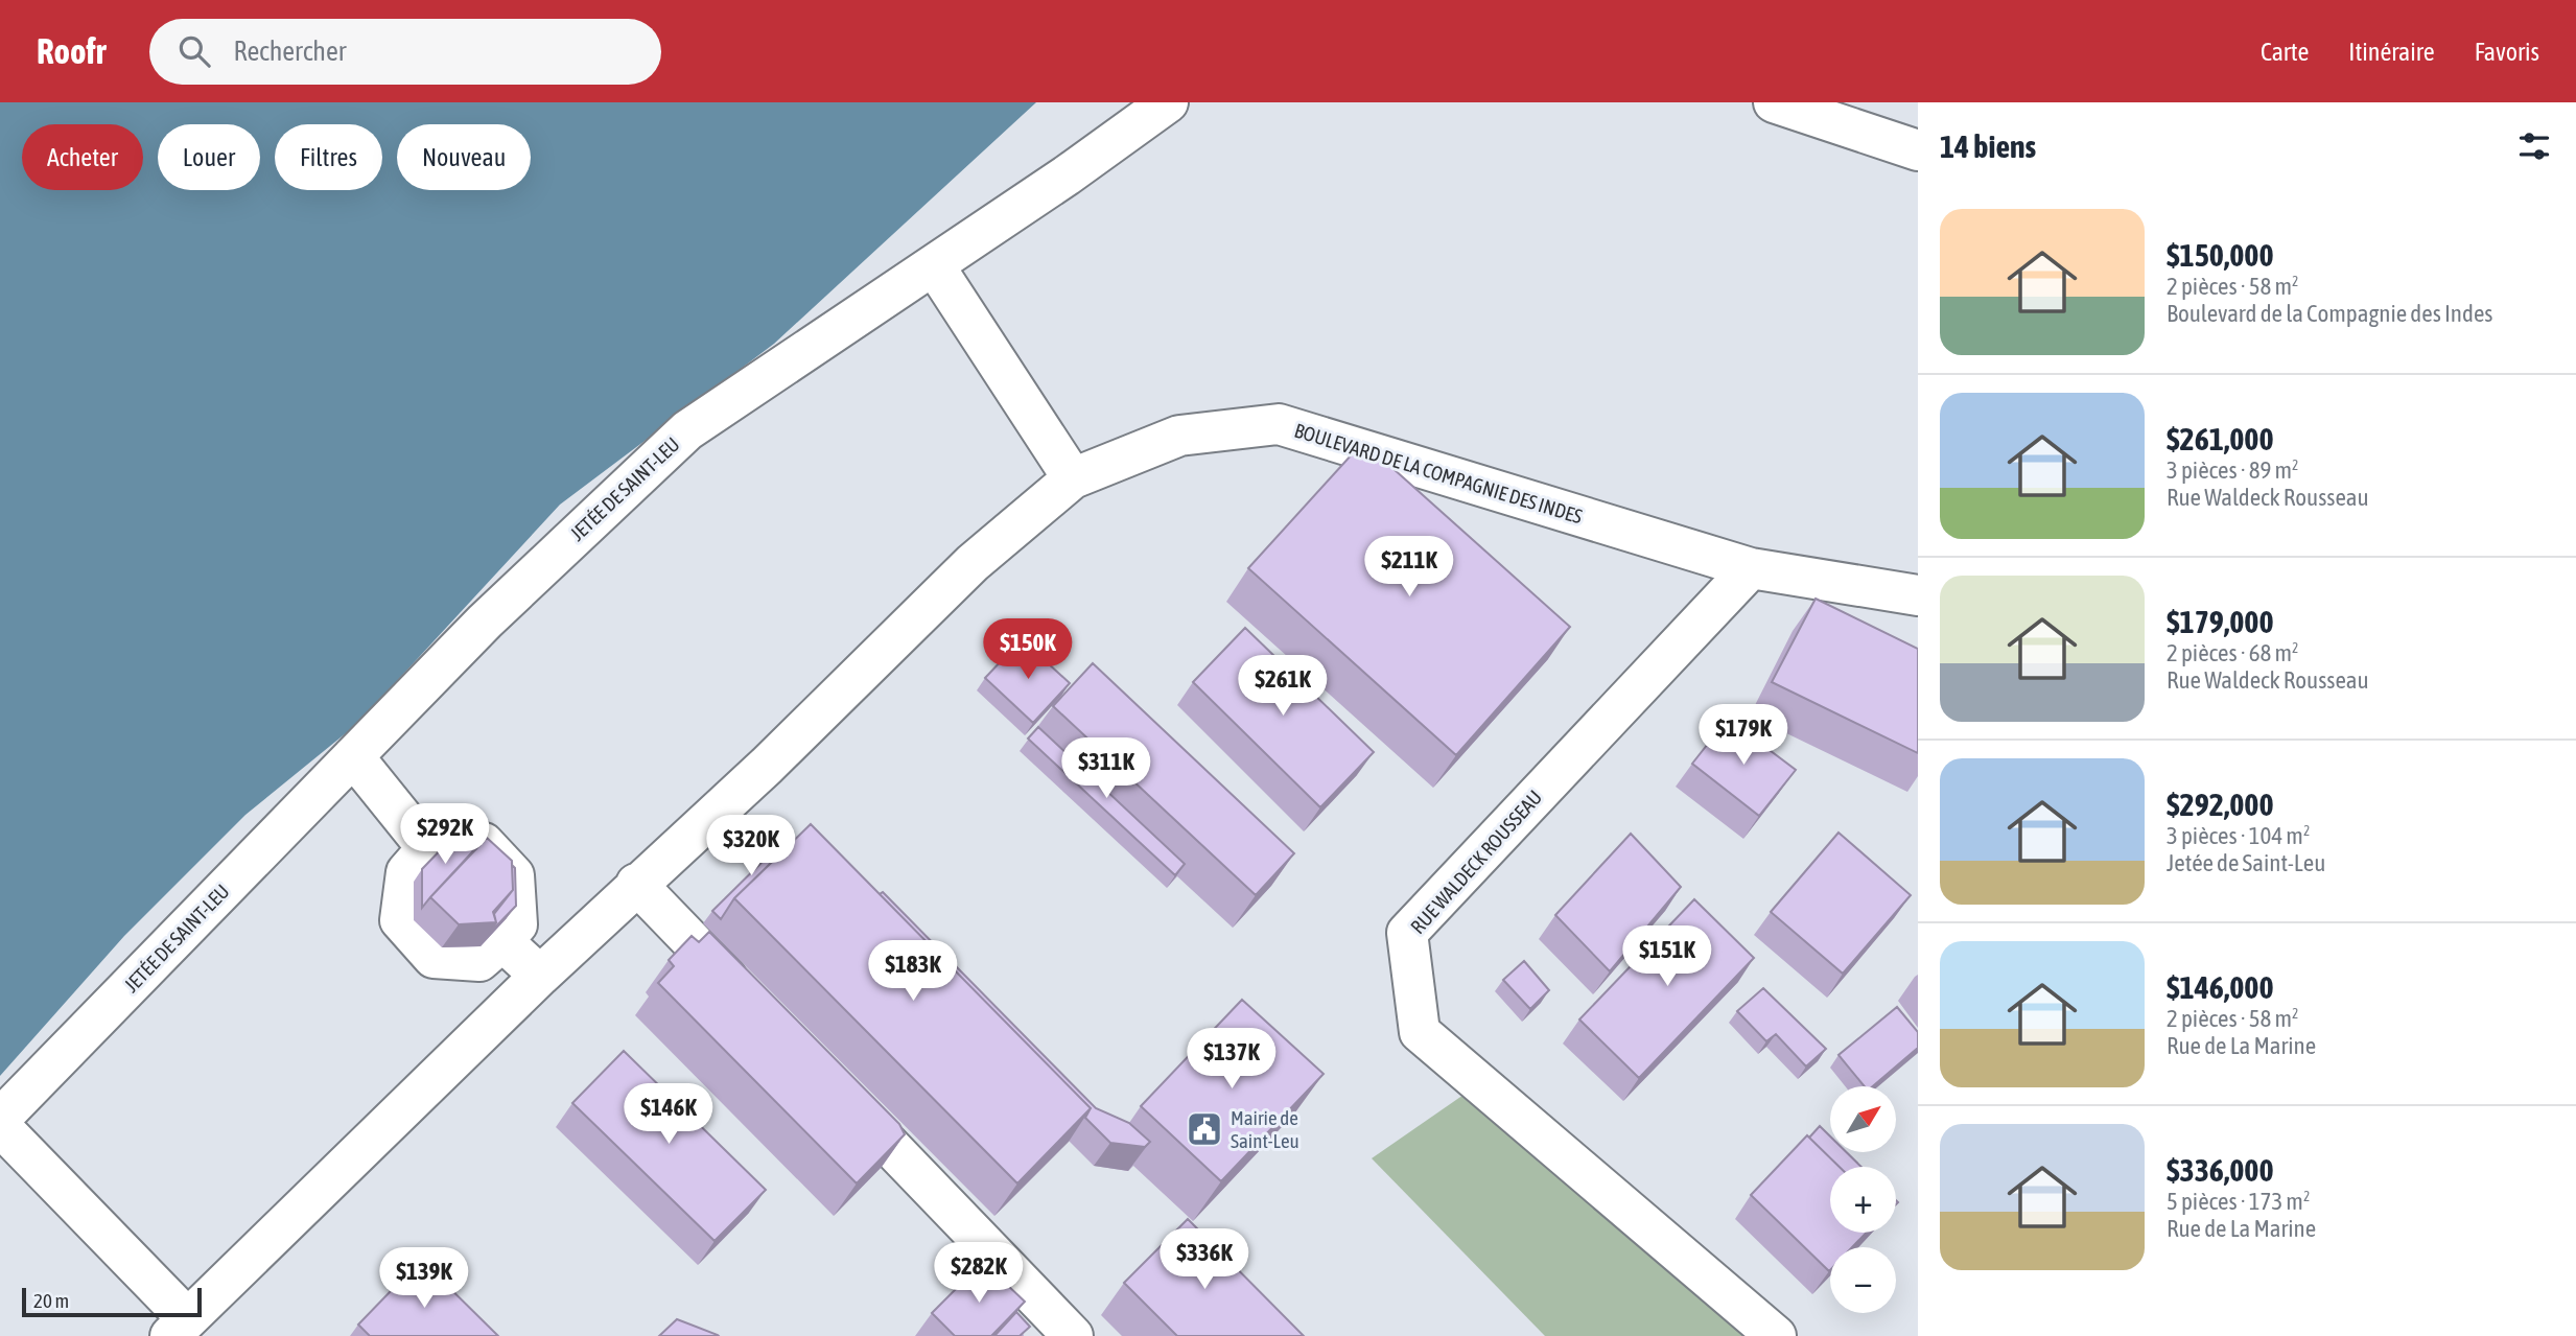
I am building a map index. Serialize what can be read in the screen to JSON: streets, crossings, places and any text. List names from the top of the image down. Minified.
{"streets":{"street":["BOULEVARD DE LA COMPAGNIE DES INDES","JETÉE DE SAINT-LEU","RUE WALDECK ROUSSEAU"]},"crossings":[["BOULEVARD DE LA COMPAGNIE DES INDES","RUE WALDECK ROUSSEAU"]],"places":{"public building":["Mairie de Saint-Leu"]},"scale_bar":"20 m","north":"top right","page":{"header":"Roofr","search":"Rechercher","nav":["Carte","Itinéraire","Favoris"],"heading":"14 biens","chip":["Acheter","Louer","Filtres","Nouveau"],"list":[{"name":"$150,000","note":"2 pièces · 58 m² · Boulevard de la Compagnie des Indes"},{"name":"$261,000","note":"3 pièces · 89 m² · Rue Waldeck Rousseau"},{"name":"$179,000","note":"2 pièces · 68 m² · Rue Waldeck Rousseau"},{"name":"$292,000","note":"3 pièces · 104 m² · Jetée de Saint-Leu"},{"name":"$146,000","note":"2 pièces · 58 m² · Rue de La Marine"},{"name":"$336,000","note":"5 pièces · 173 m² · Rue de La Marine"}],"price":["$211K","$150K","$261K","$179K","$311K","$292K","$320K","$151K","$183K","$137K","$146K","$336K","$282K","$139K"],"map_buttons":["+","−"],"scale":"20 m"}}
